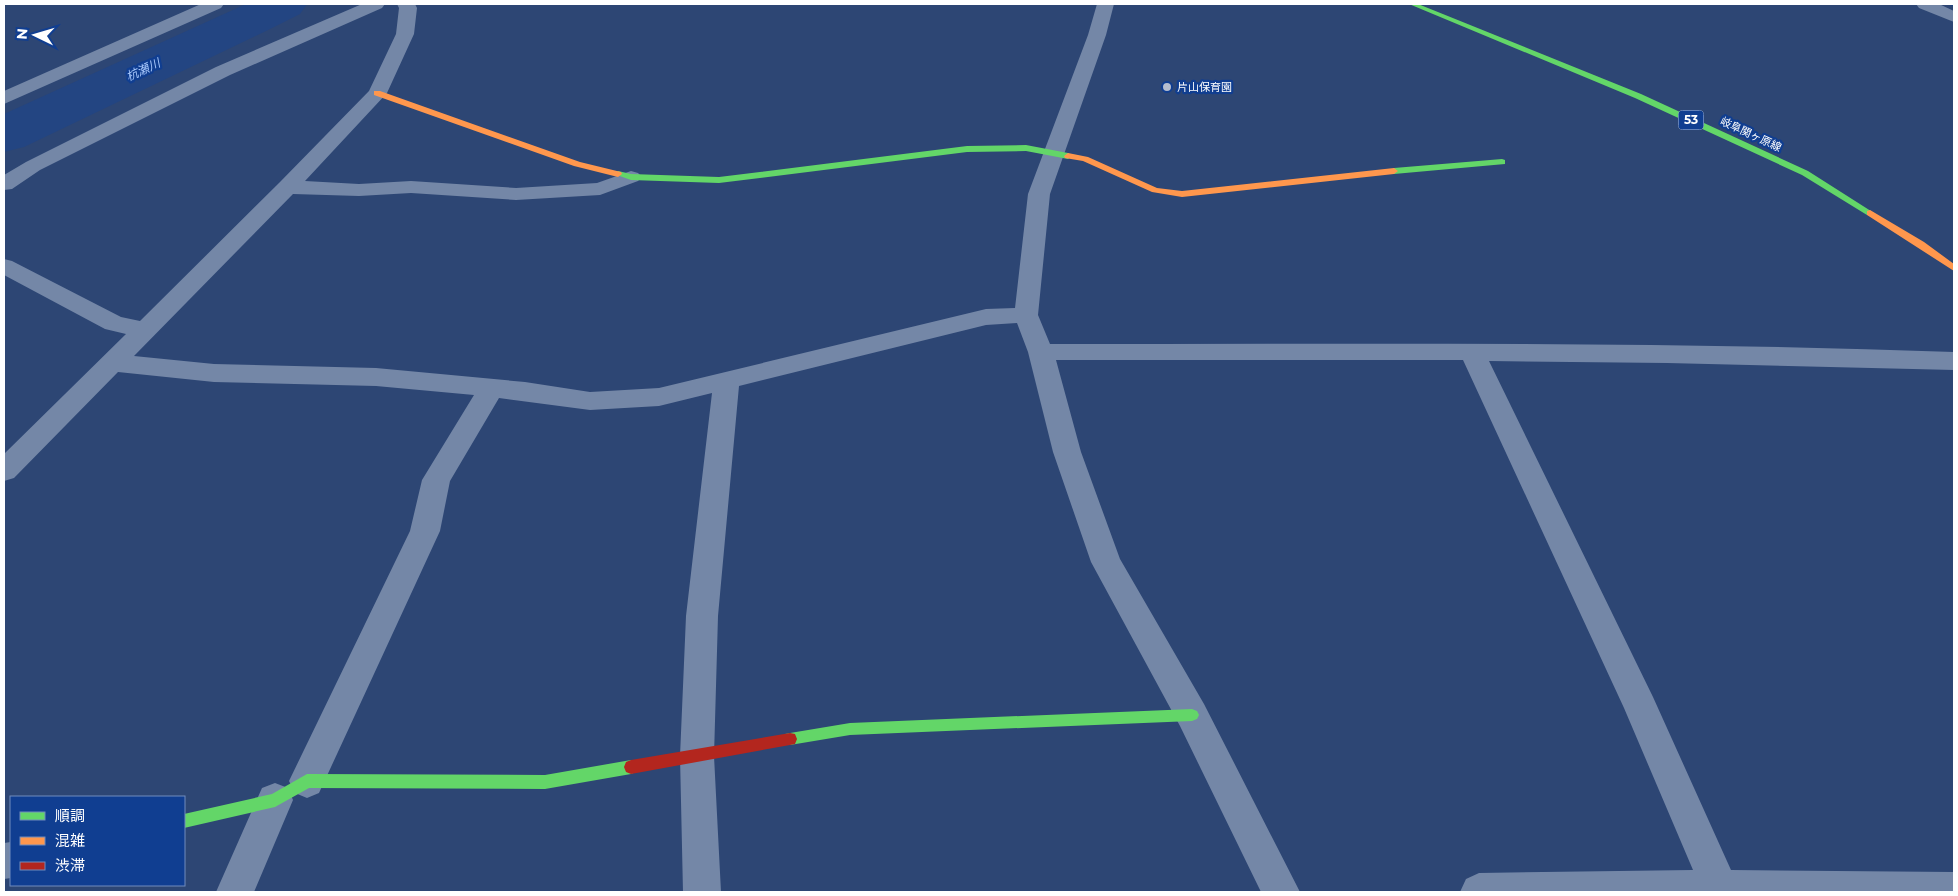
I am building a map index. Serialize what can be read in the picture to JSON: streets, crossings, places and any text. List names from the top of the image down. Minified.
{"streets":{"street":["53","岐阜関ヶ原線"]},"water":["杭瀬川"],"places":["片山保育園"],"legend":["順調","混雑","渋滞"],"north":"left"}
